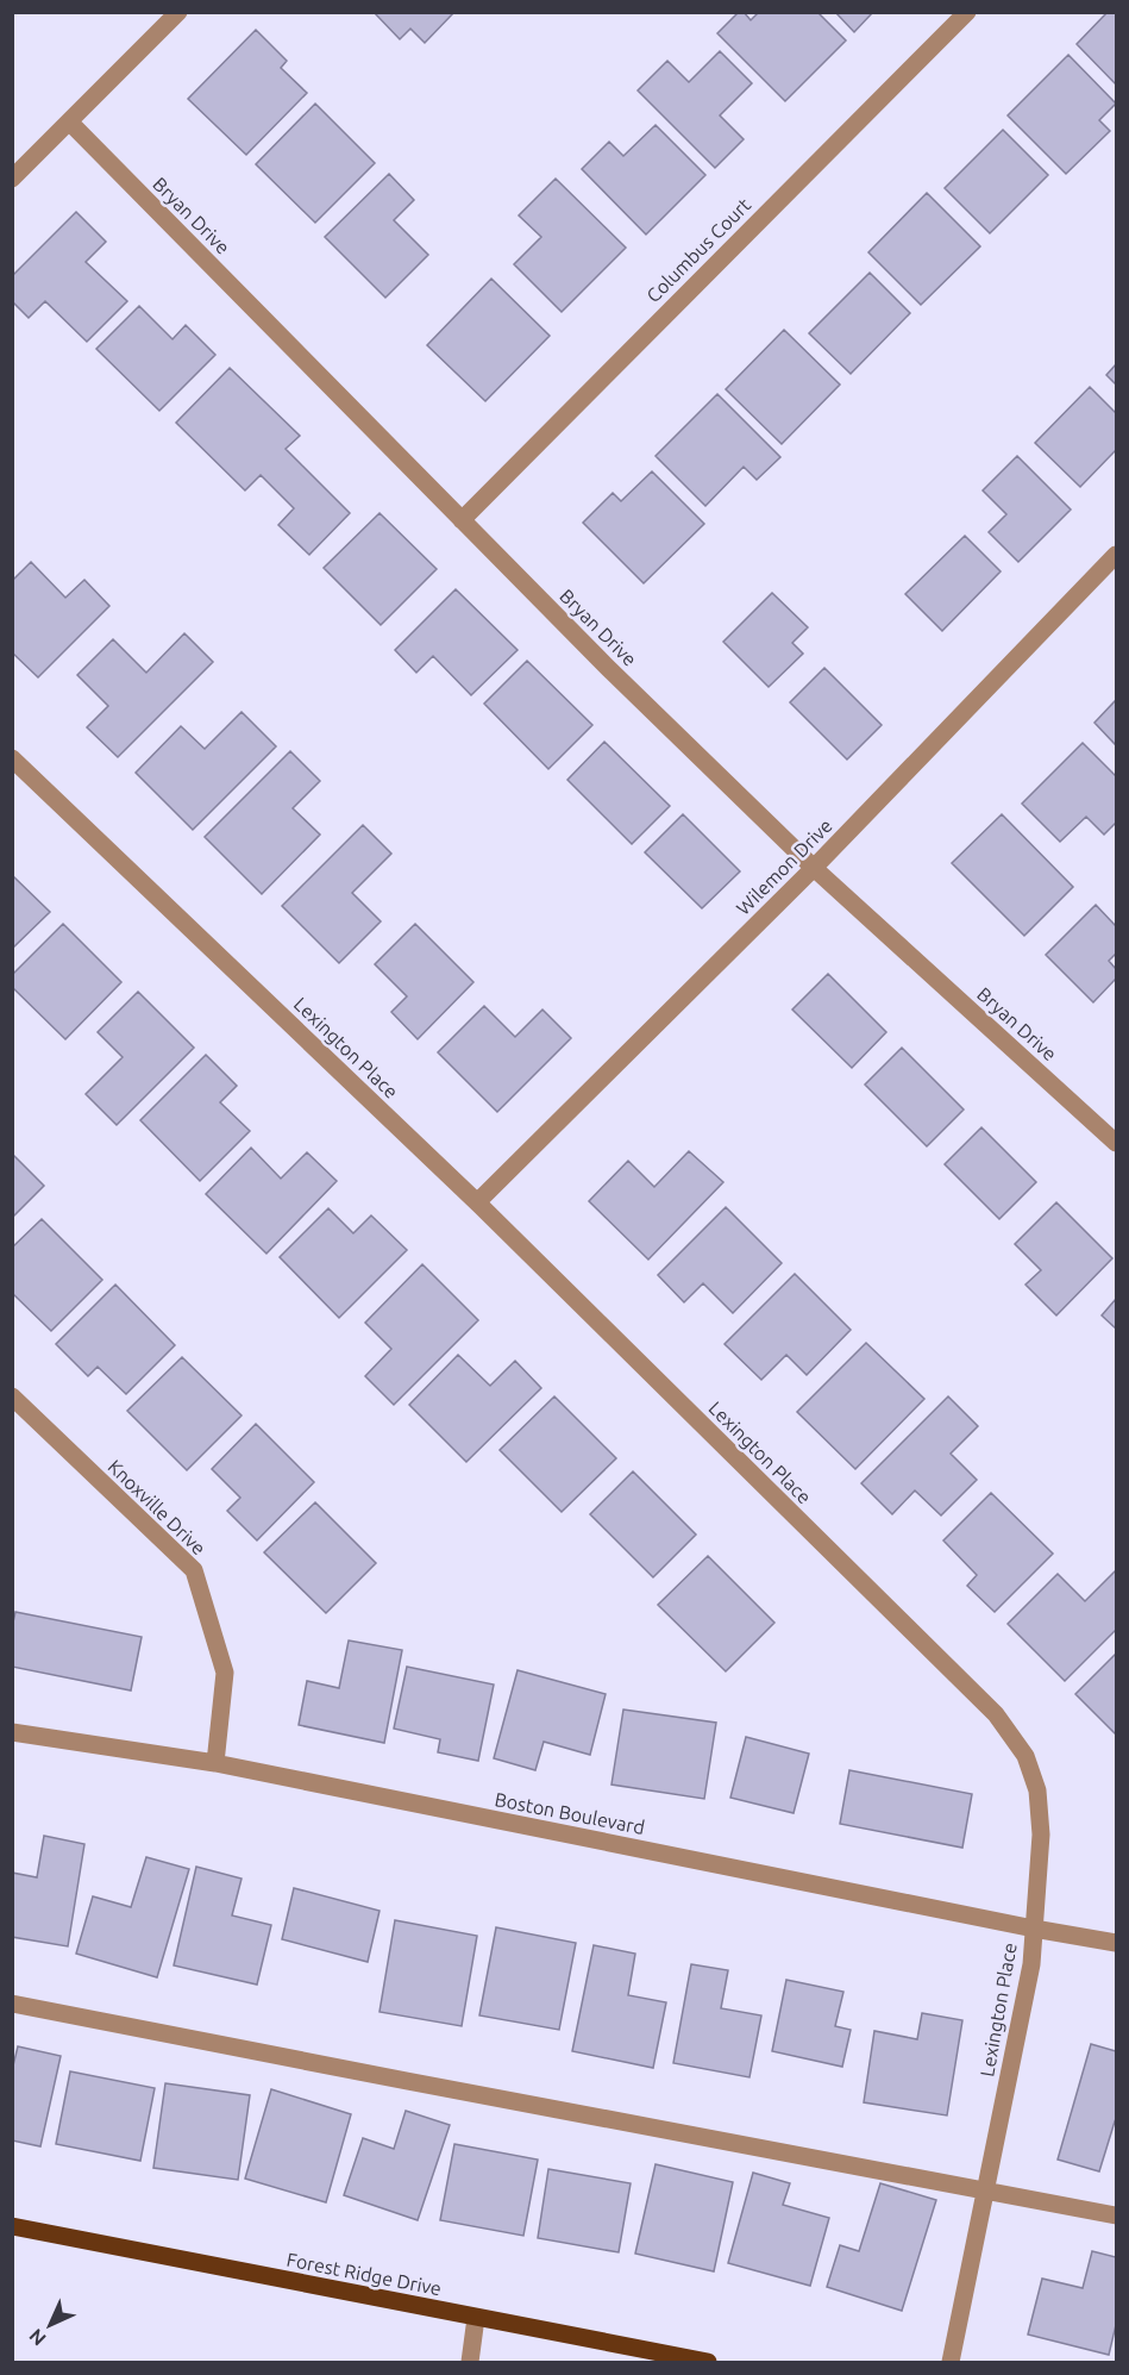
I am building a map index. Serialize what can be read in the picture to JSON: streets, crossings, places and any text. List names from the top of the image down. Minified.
{"streets":{"main road":["Forest Ridge Drive"],"street":["Bryan Drive","Columbus Court","Wilemon Drive","Lexington Place","Knoxville Drive","Boston Boulevard"]},"crossings":[["Bryan Drive","Columbus Court"],["Bryan Drive","Wilemon Drive"],["Wilemon Drive","Lexington Place"],["Lexington Place","Boston Boulevard"],["Knoxville Drive","Boston Boulevard"]],"north":"bottom left"}
